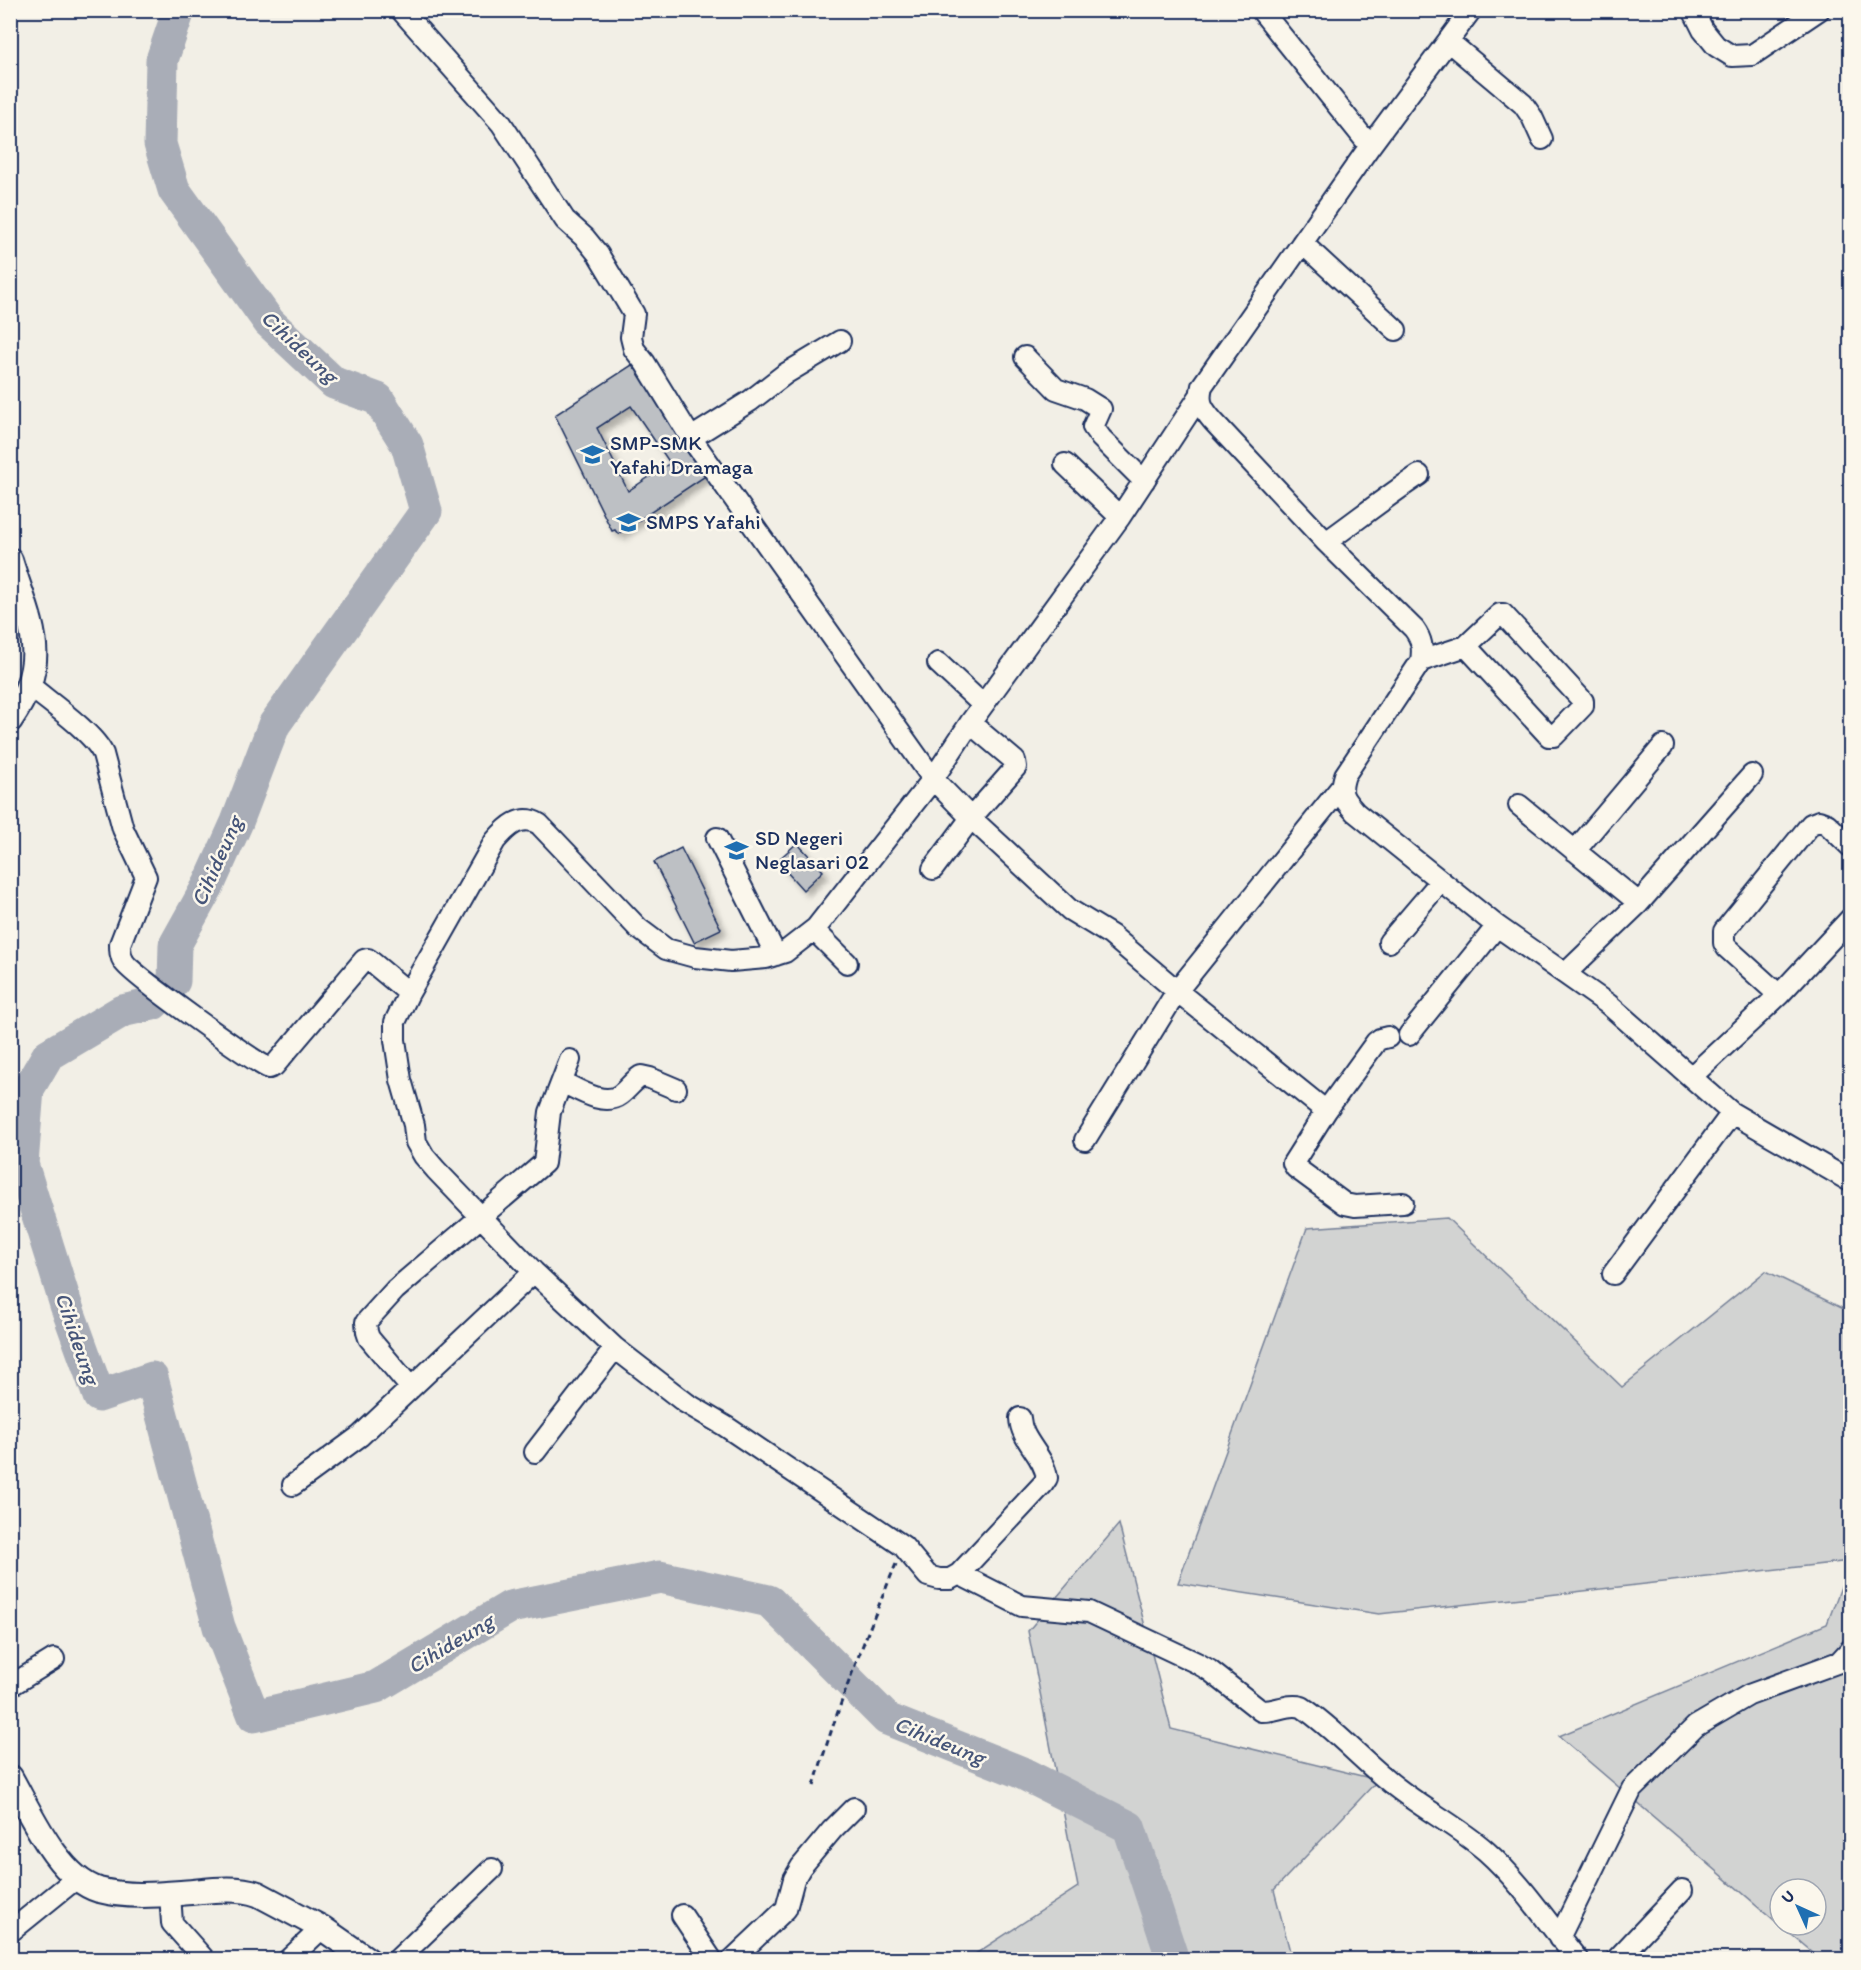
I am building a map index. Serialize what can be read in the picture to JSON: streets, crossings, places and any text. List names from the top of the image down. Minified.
{"water":["Cihideung"],"places":{"school or university":["SMP-SMK Yafahi Dramaga","SMPS Yafahi","SD Negeri Neglasari 02"]},"north":"top left"}
